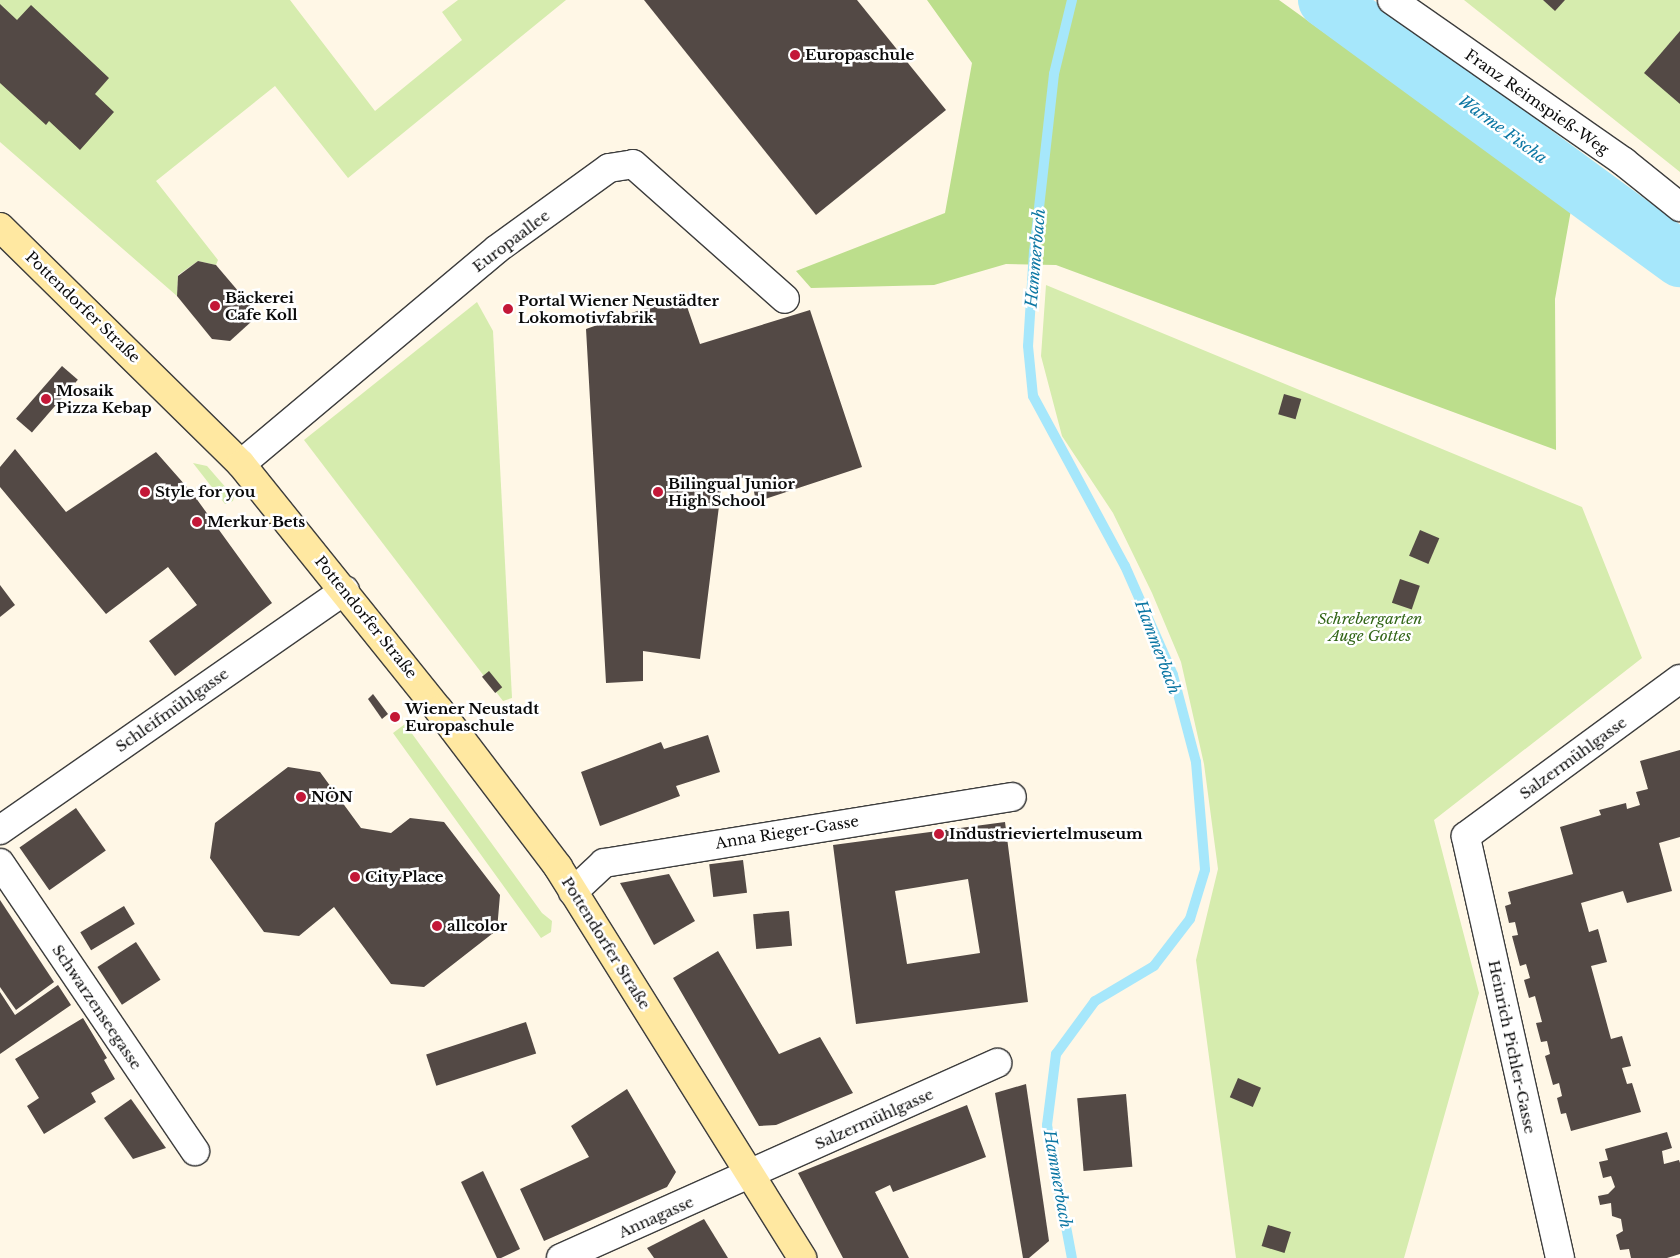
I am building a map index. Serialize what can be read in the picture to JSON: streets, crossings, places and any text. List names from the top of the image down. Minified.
{"streets":{"main road":["Pottendorfer Straße"],"street":["Franz Reimspieß-Weg","Europaallee","Schleifmühlgasse","Salzermühlgasse","Anna Rieger-Gasse","Schwarzenseegasse","Heinrich Pichler-Gasse","Annagasse"]},"crossings":[["Europaallee","Pottendorfer Straße"],["Pottendorfer Straße","Schleifmühlgasse"],["Pottendorfer Straße","Salzermühlgasse"],["Pottendorfer Straße","Anna Rieger-Gasse"],["Pottendorfer Straße","Annagasse"],["Salzermühlgasse","Heinrich Pichler-Gasse"],["Salzermühlgasse","Annagasse"]],"water":["Warme Fischa","Hammerbach"],"parks":["Schrebergarten Auge Gottes"],"places":["Europaschule","Bäckerei Cafe Koll","Portal Wiener Neustädter Lokomotivfabrik","Mosaik Pizza Kebap","Style for you","Bilingual Junior High School","Merkur Bets","Wiener Neustadt Europaschule","NÖN","Industrieviertelmuseum","City Place","allcolor"]}
